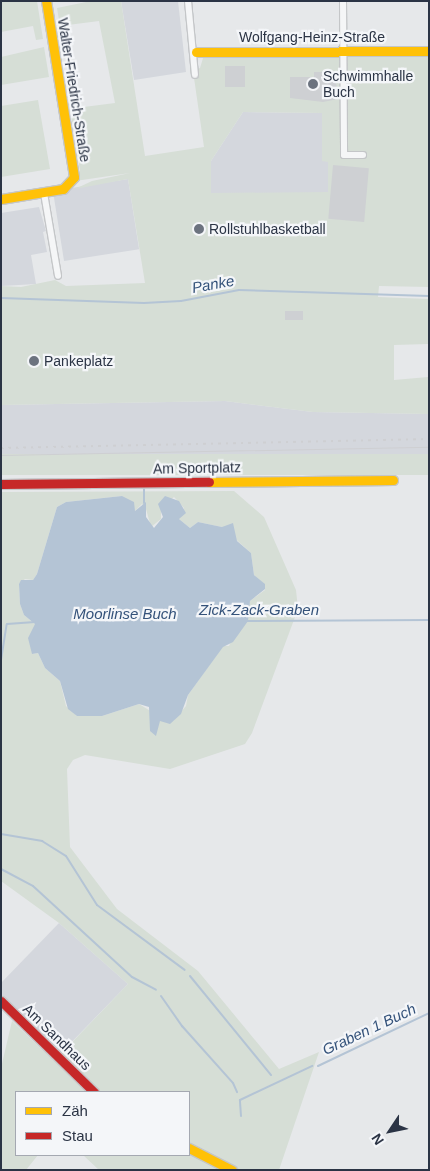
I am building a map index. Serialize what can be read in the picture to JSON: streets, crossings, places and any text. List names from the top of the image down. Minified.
{"streets":{"street":["Wolfgang-Heinz-Straße","Walter-Friedrich-Straße","Am Sportplatz","Am Sandhaus"]},"water":["Panke","Zick-Zack-Graben","Moorlinse Buch","Graben 1 Buch"],"places":["Schwimmhalle Buch","Rollstuhlbasketball","Pankeplatz"],"legend":["Zäh","Stau"],"north":"bottom left"}
